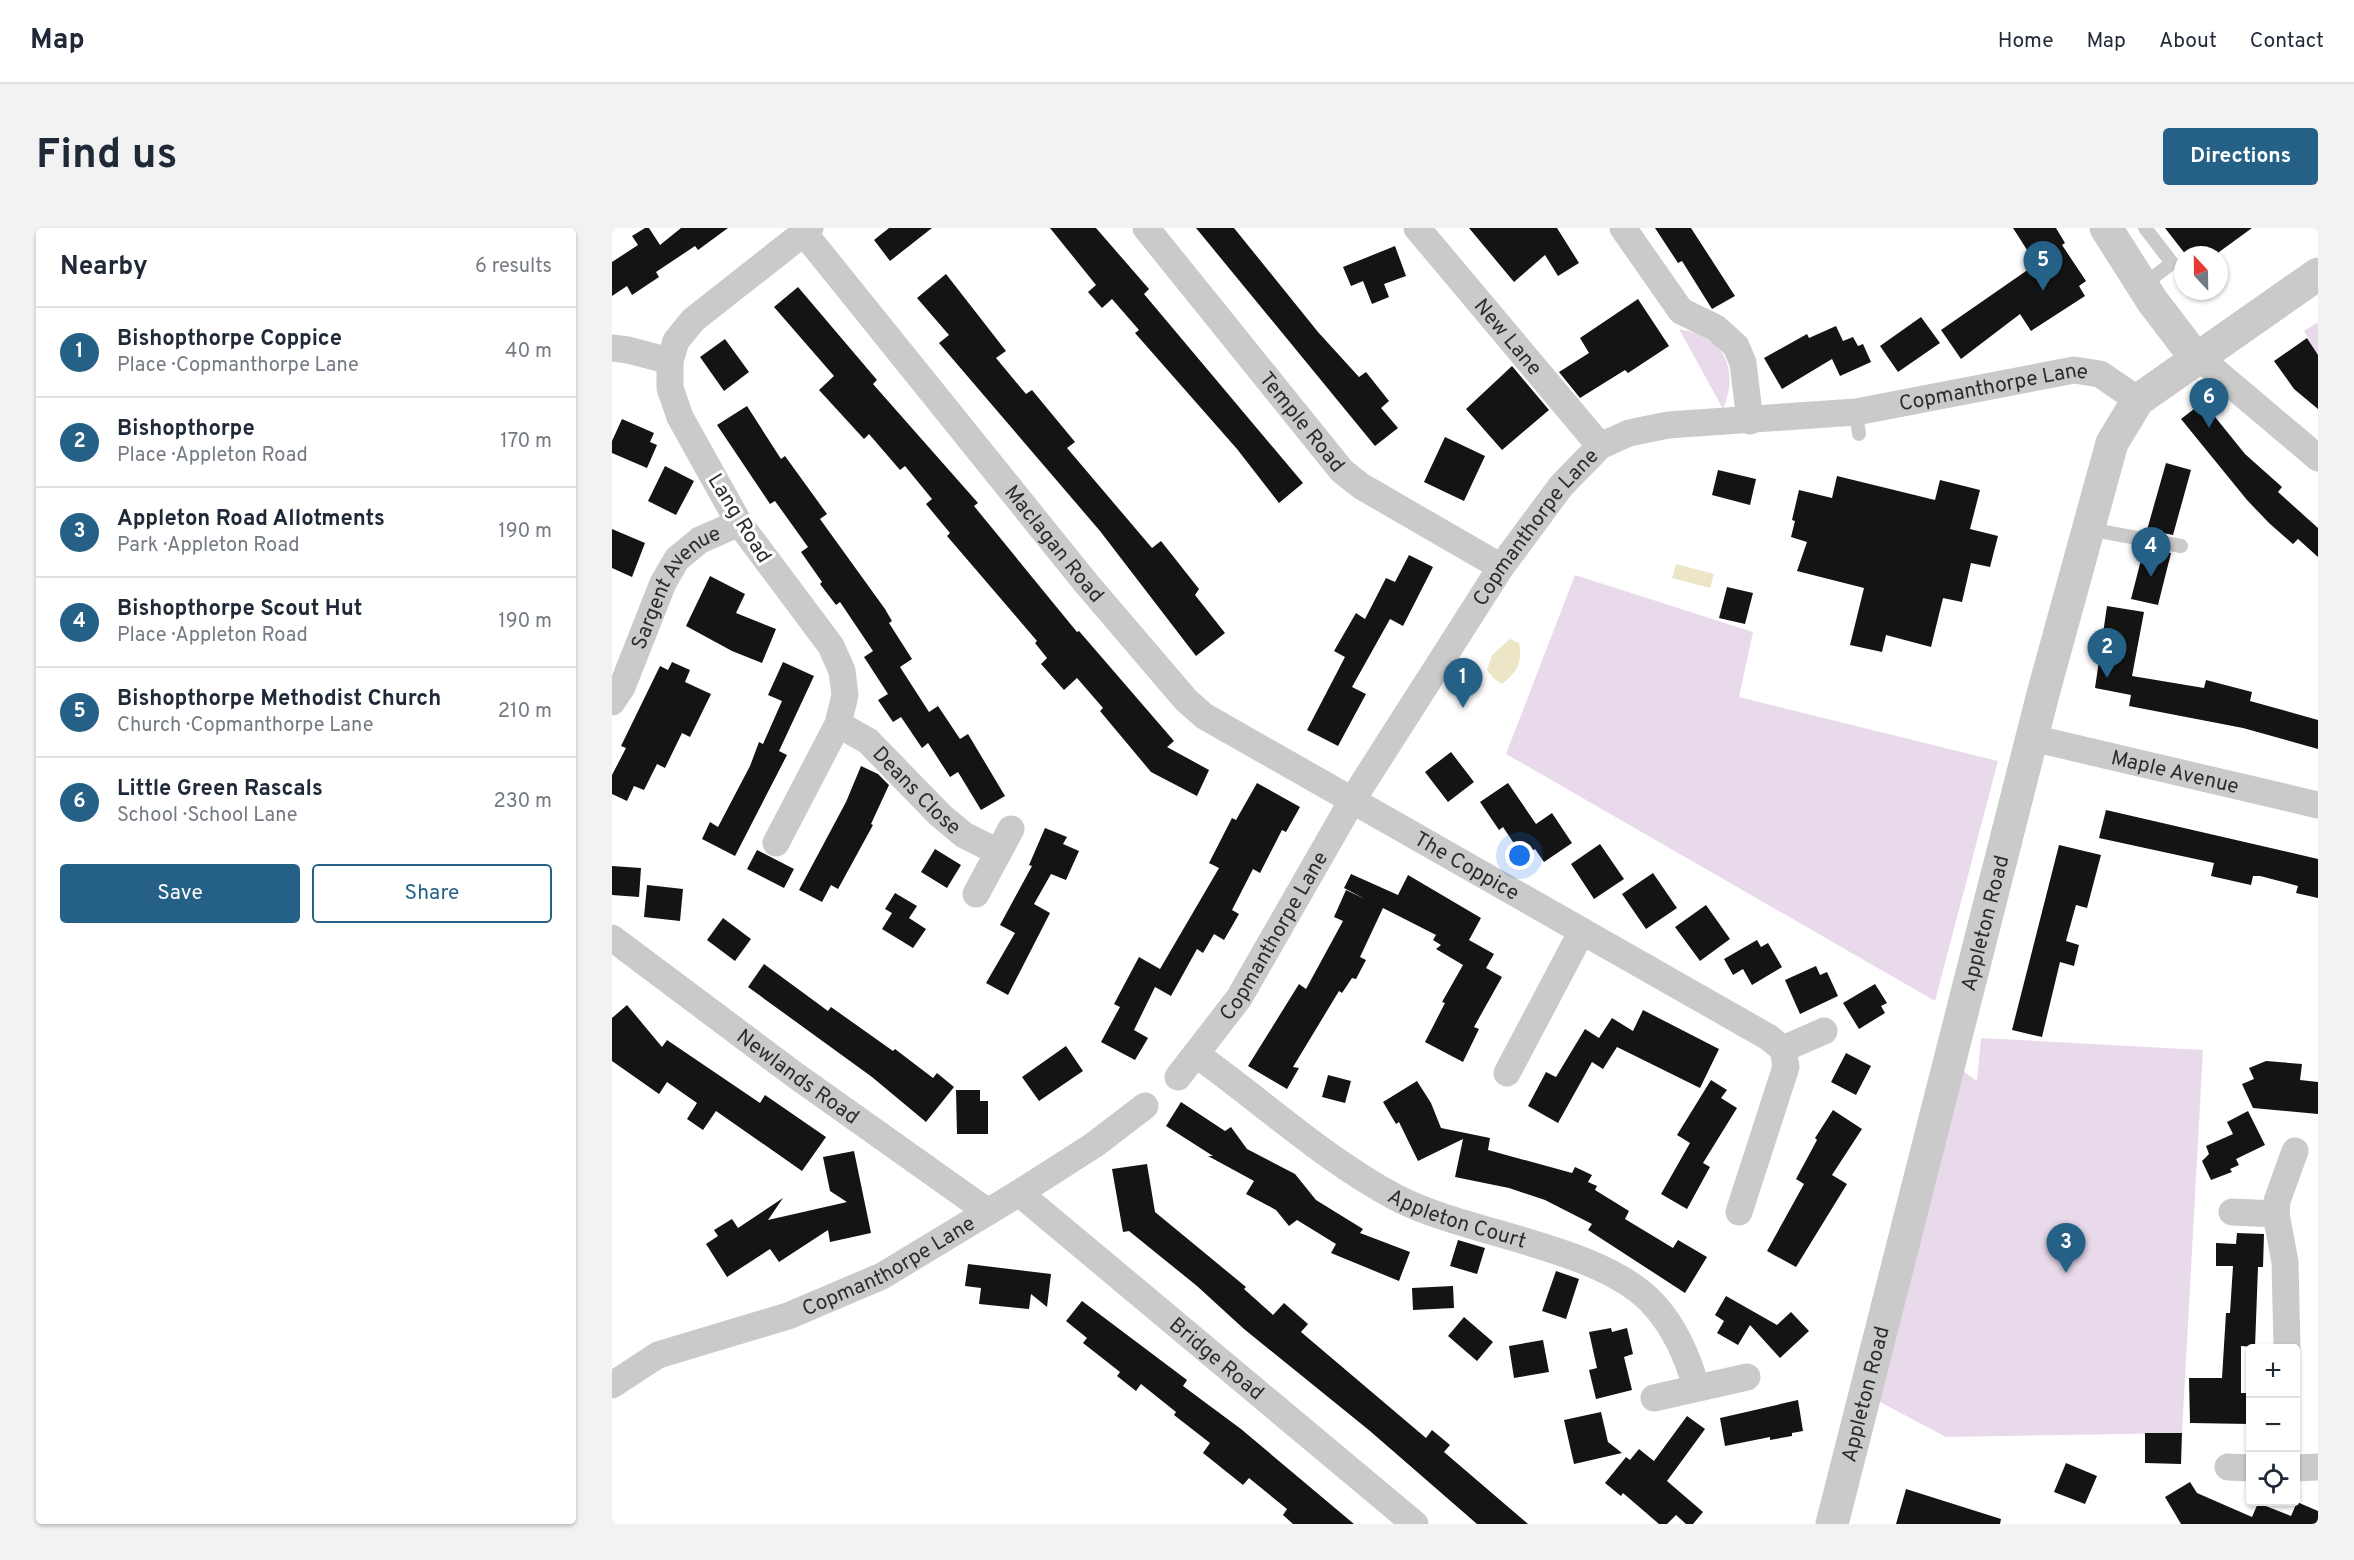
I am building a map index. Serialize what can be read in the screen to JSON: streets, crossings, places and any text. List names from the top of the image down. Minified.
{"streets":{"street":["New Lane","Copmanthorpe Lane","Temple Road","Lang Road","Maclagan Road","Sargent Avenue","Maple Avenue","Deans Close","The Coppice","Appleton Road","Newlands Road","Appleton Court","Bridge Road"]},"crossings":[["New Lane","Copmanthorpe Lane"],["Copmanthorpe Lane","Temple Road"],["Copmanthorpe Lane","Maclagan Road"],["Copmanthorpe Lane","The Coppice"],["Copmanthorpe Lane","Appleton Road"],["Copmanthorpe Lane","Newlands Road"],["Copmanthorpe Lane","Appleton Court"],["Copmanthorpe Lane","Bridge Road"],["Lang Road","Maclagan Road"],["Lang Road","Sargent Avenue"],["Lang Road","Deans Close"],["Maclagan Road","The Coppice"],["Maple Avenue","Appleton Road"]],"north":"top","page":{"header":"Map","nav":["Home","Map","About","Contact"],"buttons":["Directions",["Save","Share"]],"title":"Find us","heading":["Nearby","6 results"],"pins":["5","6","4","2","1","3"],"list":[{"mark":"1","name":"Bishopthorpe Coppice","note":"Place · Copmanthorpe Lane","value":"40 m"},{"mark":"2","name":"Bishopthorpe","note":"Place · Appleton Road","value":"170 m"},{"mark":"3","name":"Appleton Road Allotments","note":"Park · Appleton Road","value":"190 m"},{"mark":"4","name":"Bishopthorpe Scout Hut","note":"Place · Appleton Road","value":"190 m"},{"mark":"5","name":"Bishopthorpe Methodist Church","note":"Church · Copmanthorpe Lane","value":"210 m"},{"mark":"6","name":"Little Green Rascals","note":"School · School Lane","value":"230 m"}],"map_buttons":["+","−"]}}
